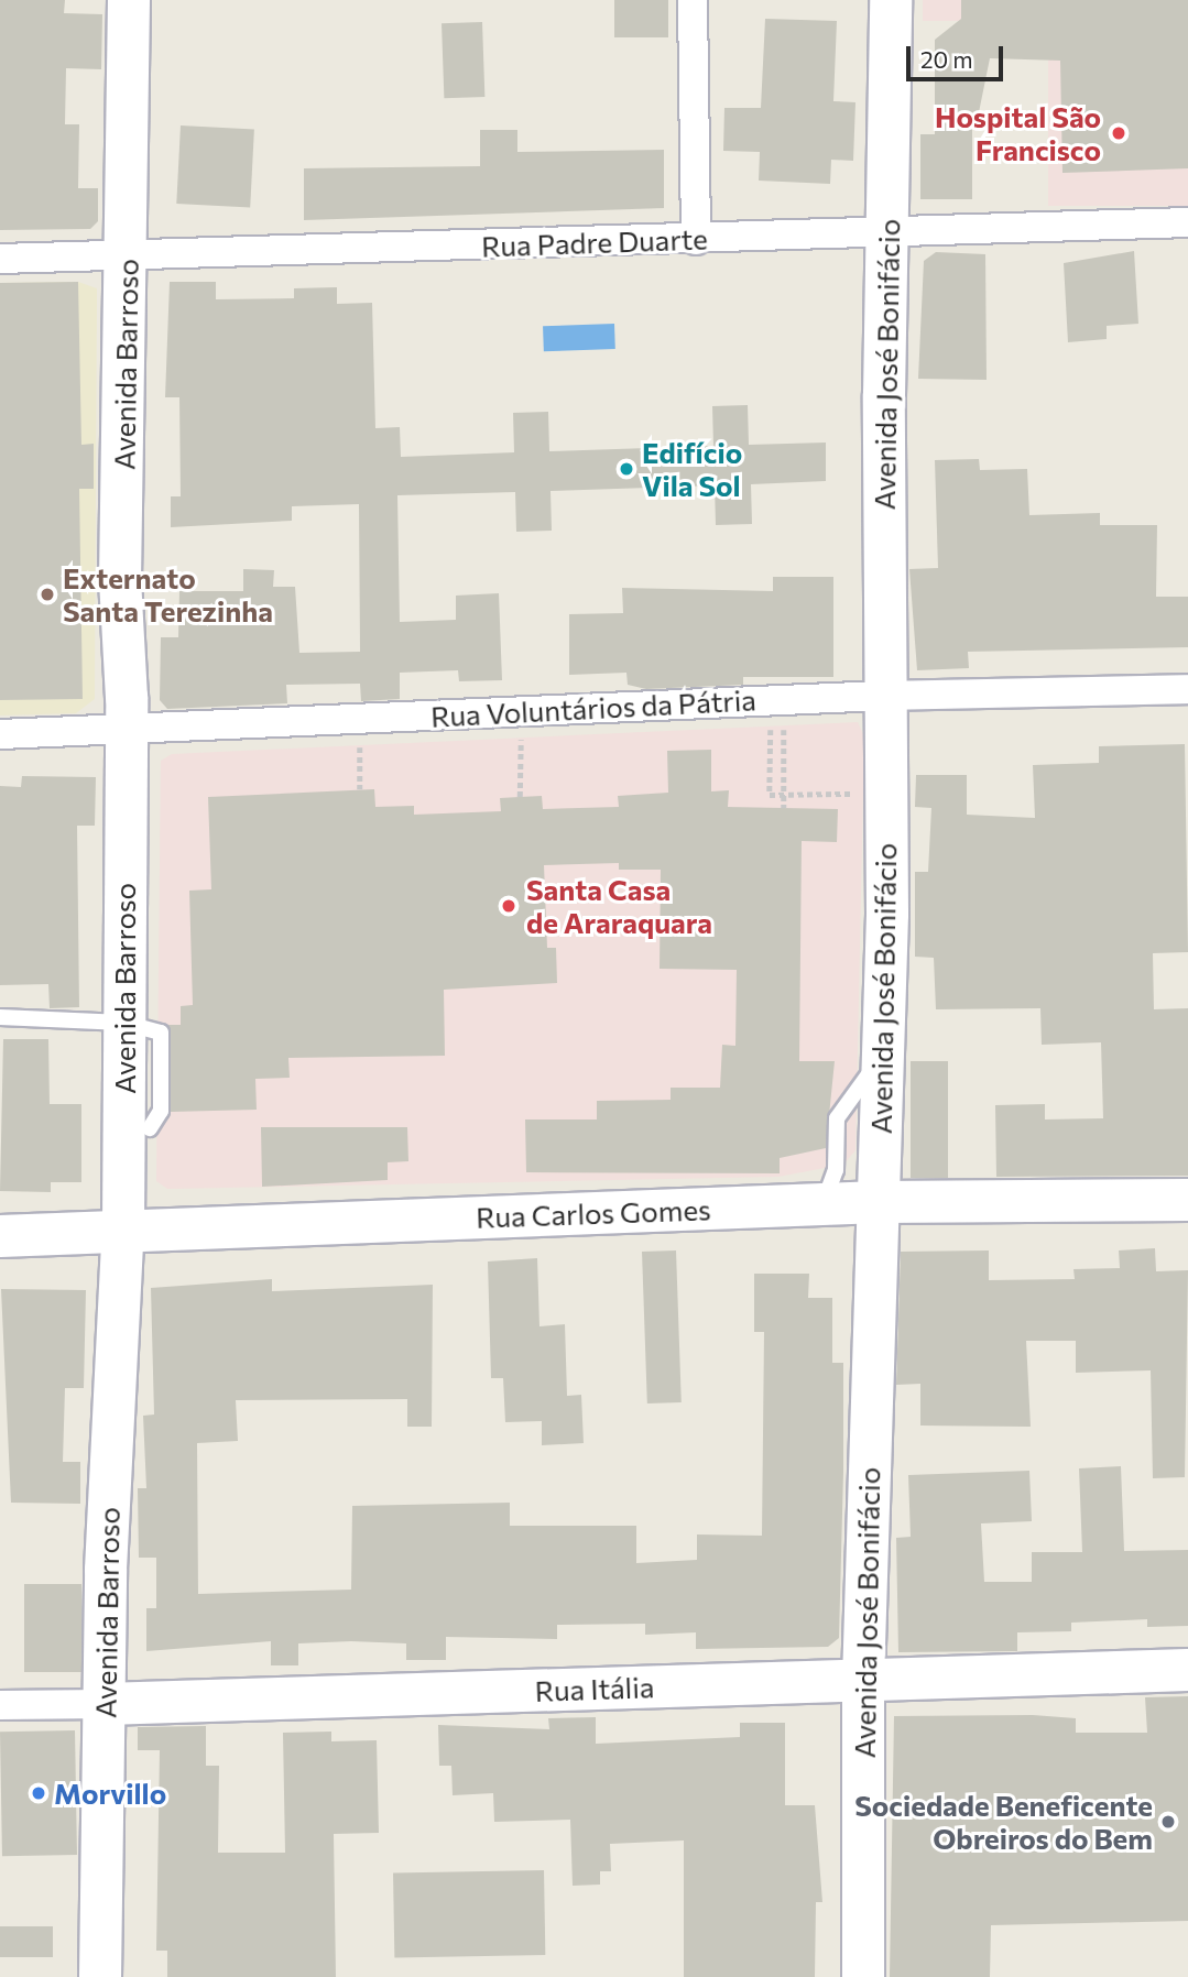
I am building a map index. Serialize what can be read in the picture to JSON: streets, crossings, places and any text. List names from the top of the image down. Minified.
{"streets":{"street":["Rua Padre Duarte","Avenida Barroso","Avenida José Bonifácio","Rua Voluntários da Pátria","Rua Carlos Gomes","Rua Itália"]},"crossings":[["Rua Padre Duarte","Avenida Barroso"],["Rua Padre Duarte","Avenida José Bonifácio"],["Avenida Barroso","Rua Voluntários da Pátria"],["Avenida Barroso","Rua Carlos Gomes"],["Avenida Barroso","Rua Itália"],["Avenida José Bonifácio","Rua Voluntários da Pátria"],["Avenida José Bonifácio","Rua Carlos Gomes"],["Avenida José Bonifácio","Rua Itália"]],"places":["Hospital São Francisco","Edifício Vila Sol","Externato Santa Terezinha","Santa Casa de Araraquara","Morvillo","Sociedade Beneficente Obreiros do Bem"],"scale_bar":"20 m"}
